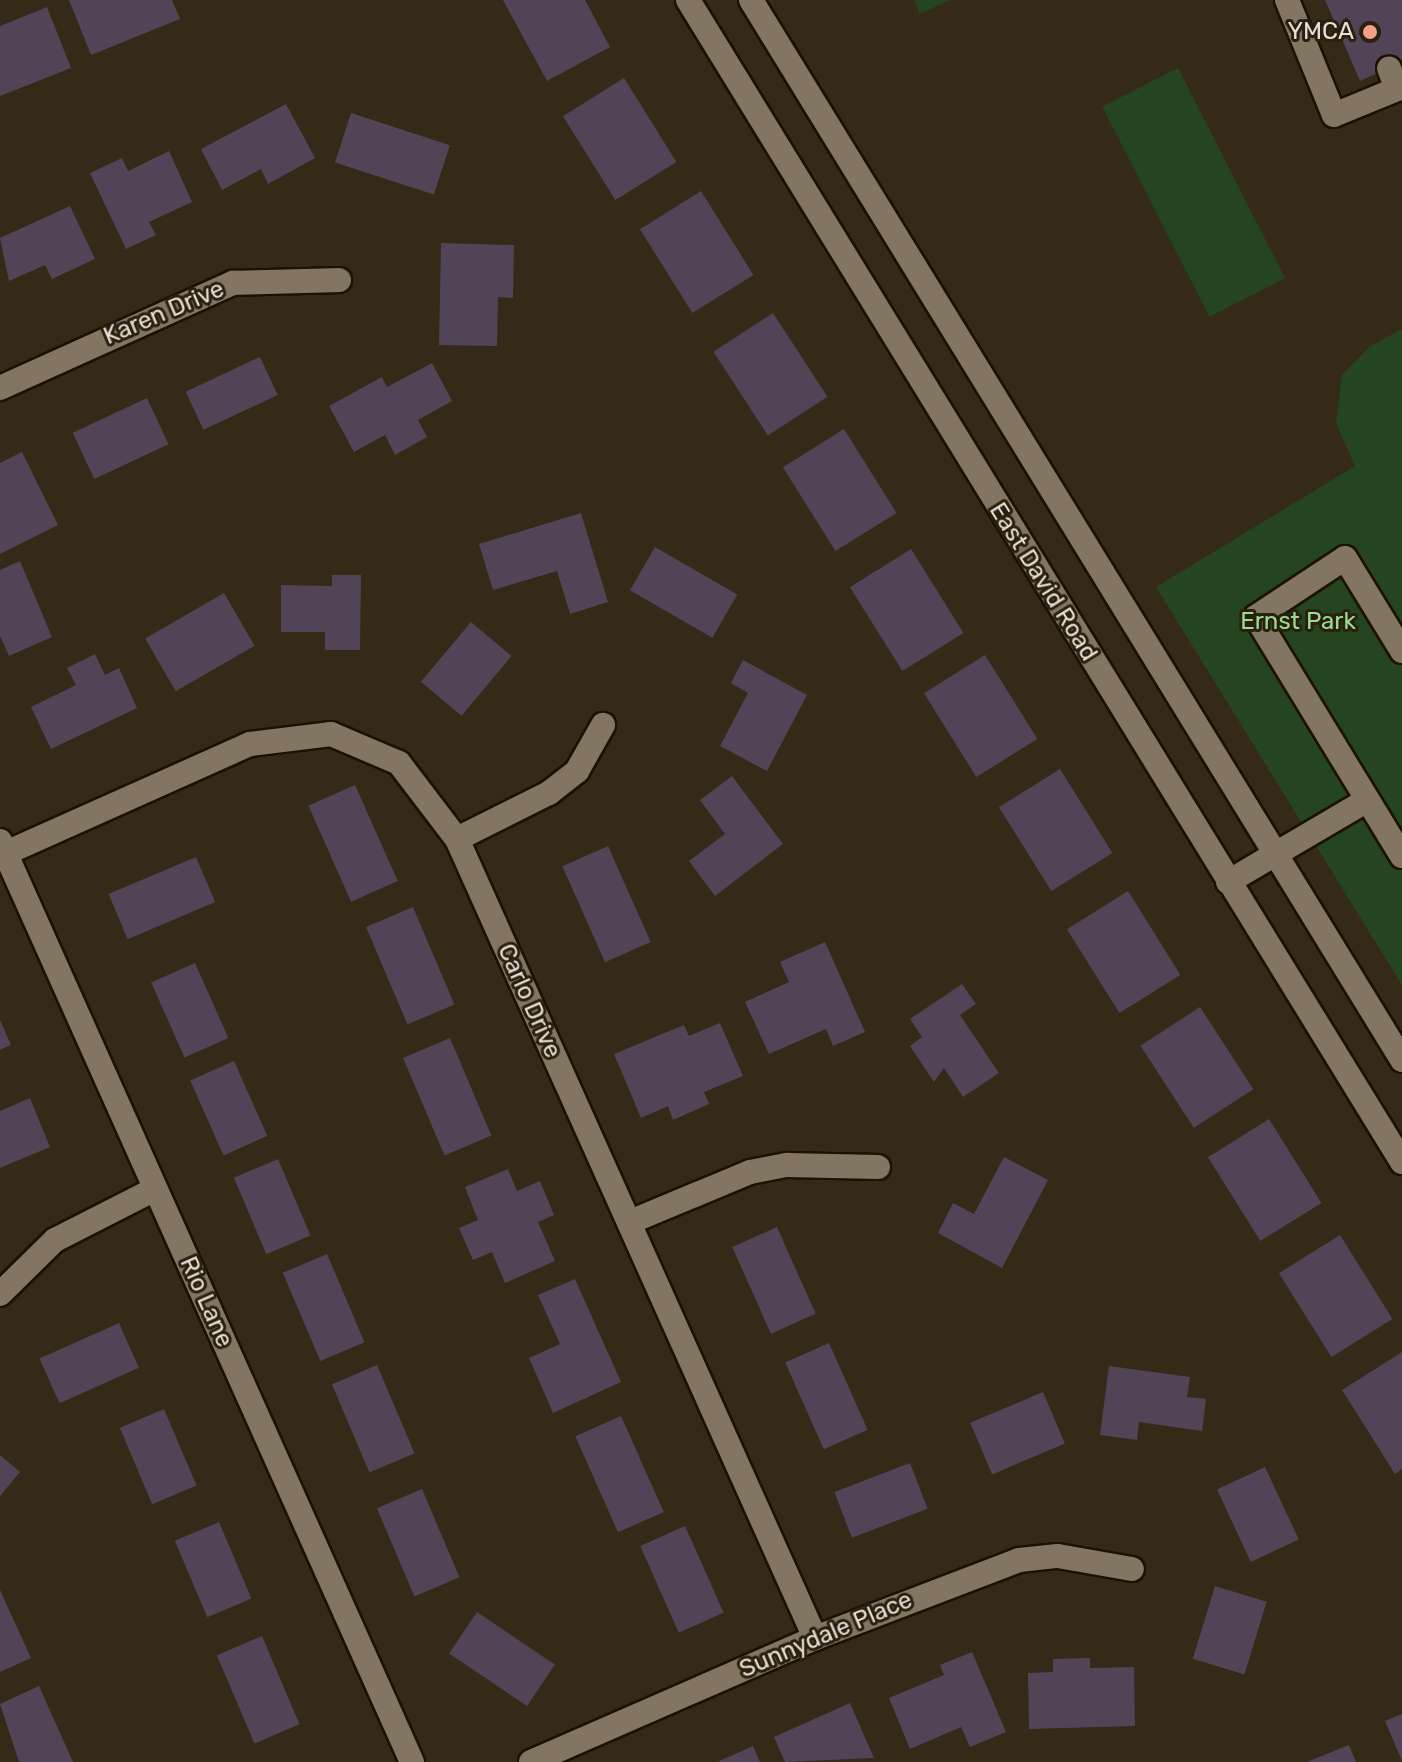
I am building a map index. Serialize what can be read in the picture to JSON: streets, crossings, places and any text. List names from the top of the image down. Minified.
{"streets":{"street":["Karen Drive","East David Road","Carlo Drive","Rio Lane","Sunnydale Place"]},"crossings":[["Carlo Drive","Rio Lane"],["Carlo Drive","Sunnydale Place"]],"parks":["Ernst Park"],"places":["YMCA"]}
